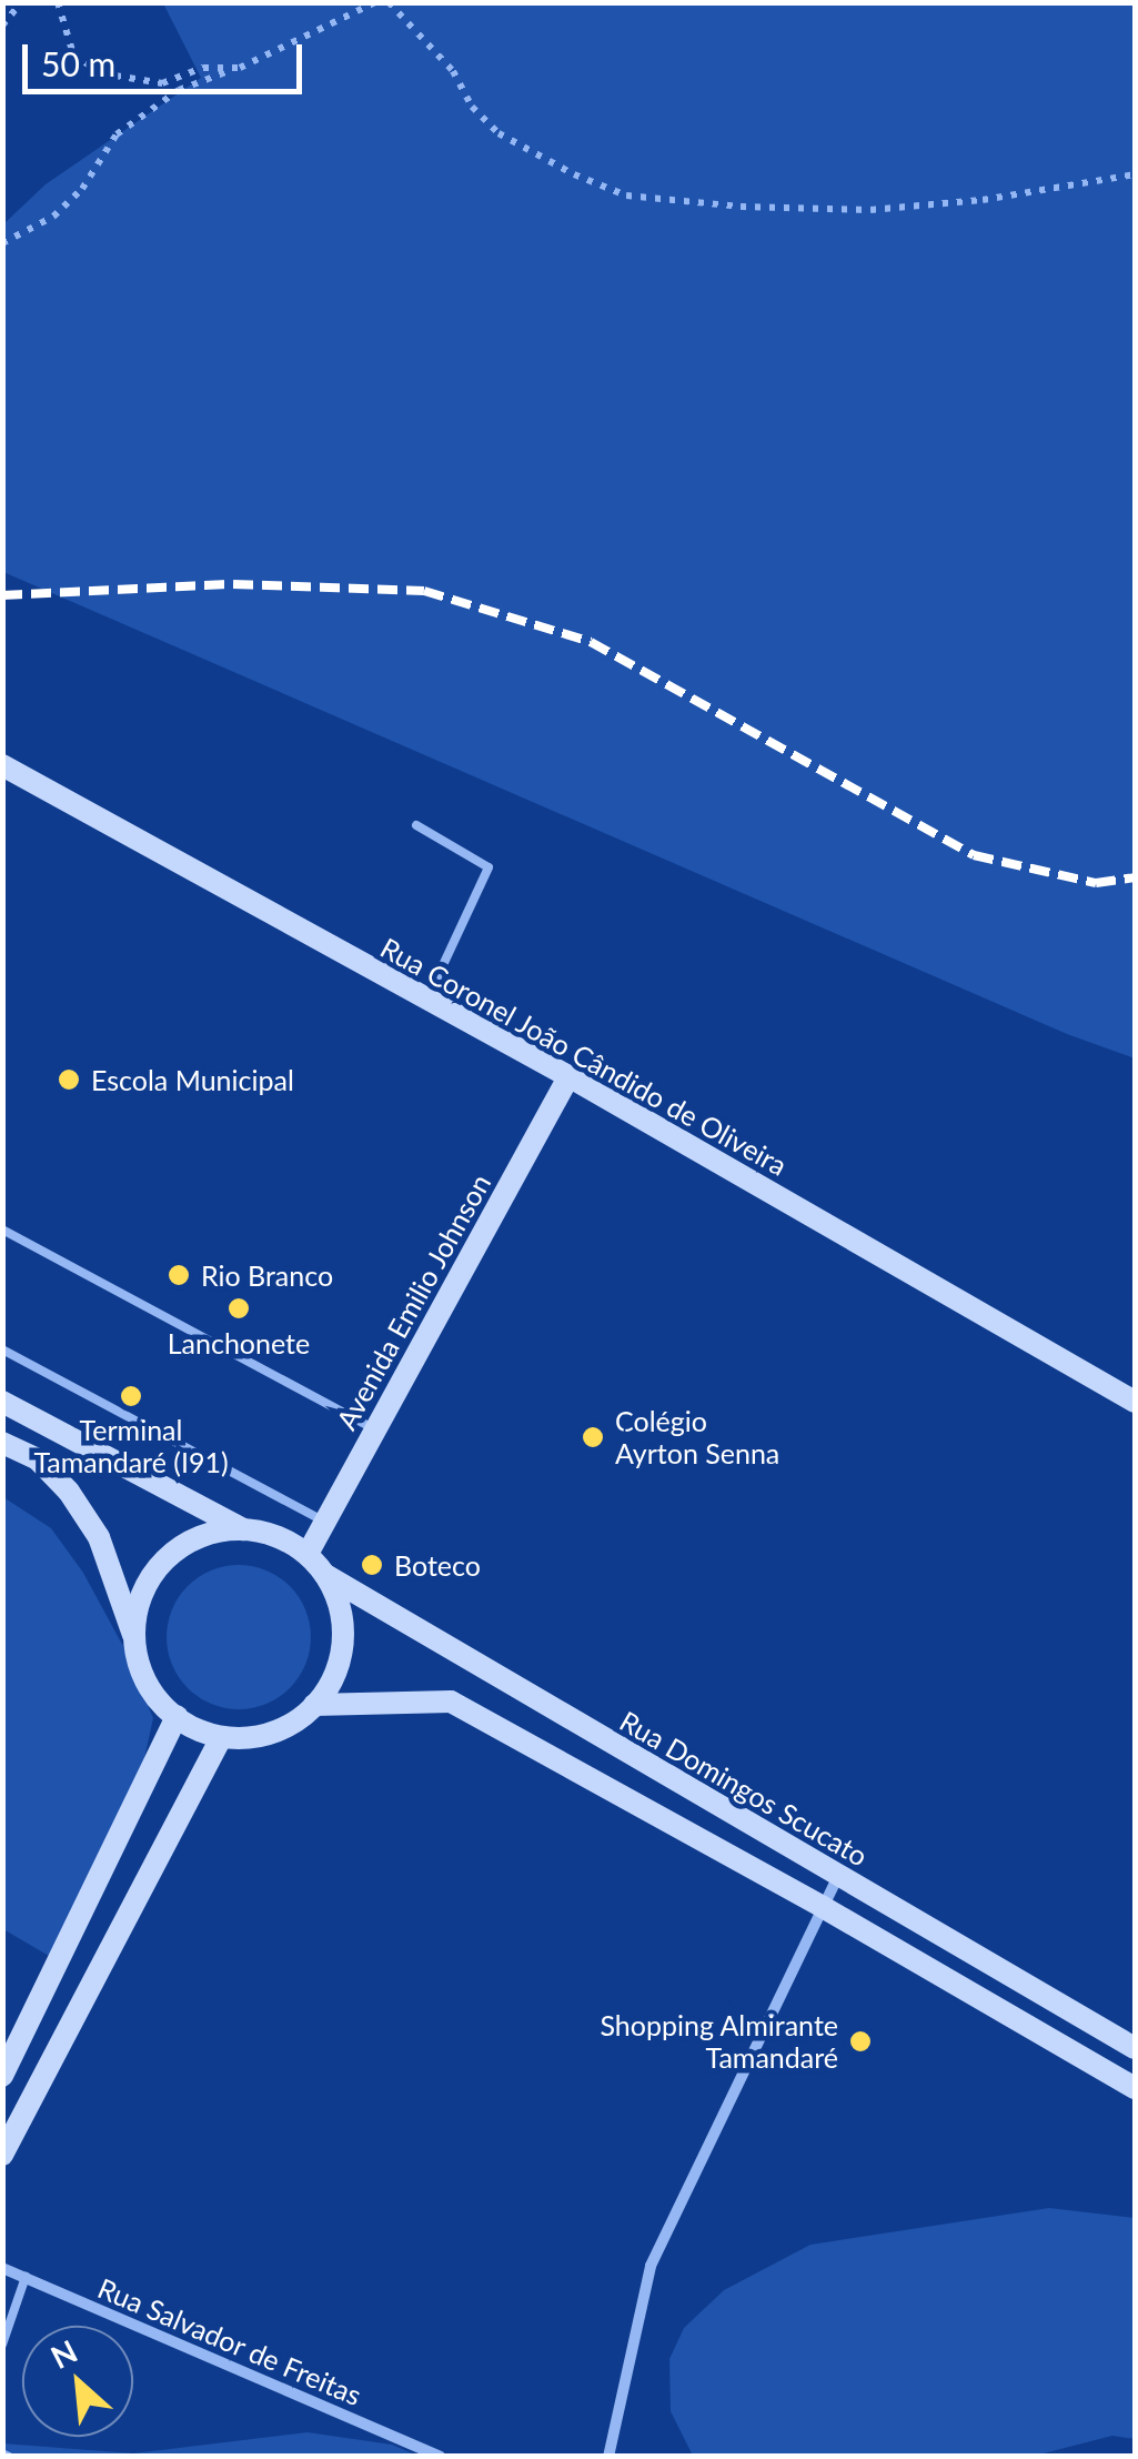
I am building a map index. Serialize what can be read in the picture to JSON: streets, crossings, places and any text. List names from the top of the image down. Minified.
{"streets":{"main road":["Rua Coronel João Cândido de Oliveira","Avenida Emilio Johnson","Rua Domingos Scucato"],"street":["Rua Salvador de Freitas"]},"crossings":[["Rua Coronel João Cândido de Oliveira","Avenida Emilio Johnson"],["Avenida Emilio Johnson","Rua Domingos Scucato"]],"places":["Escola Municipal","Rio Branco","Lanchonete","Terminal Tamandaré (I91)","Colégio Ayrton Senna","Boteco","Shopping Almirante Tamandaré"],"scale_bar":"50 m","north":"top left"}
